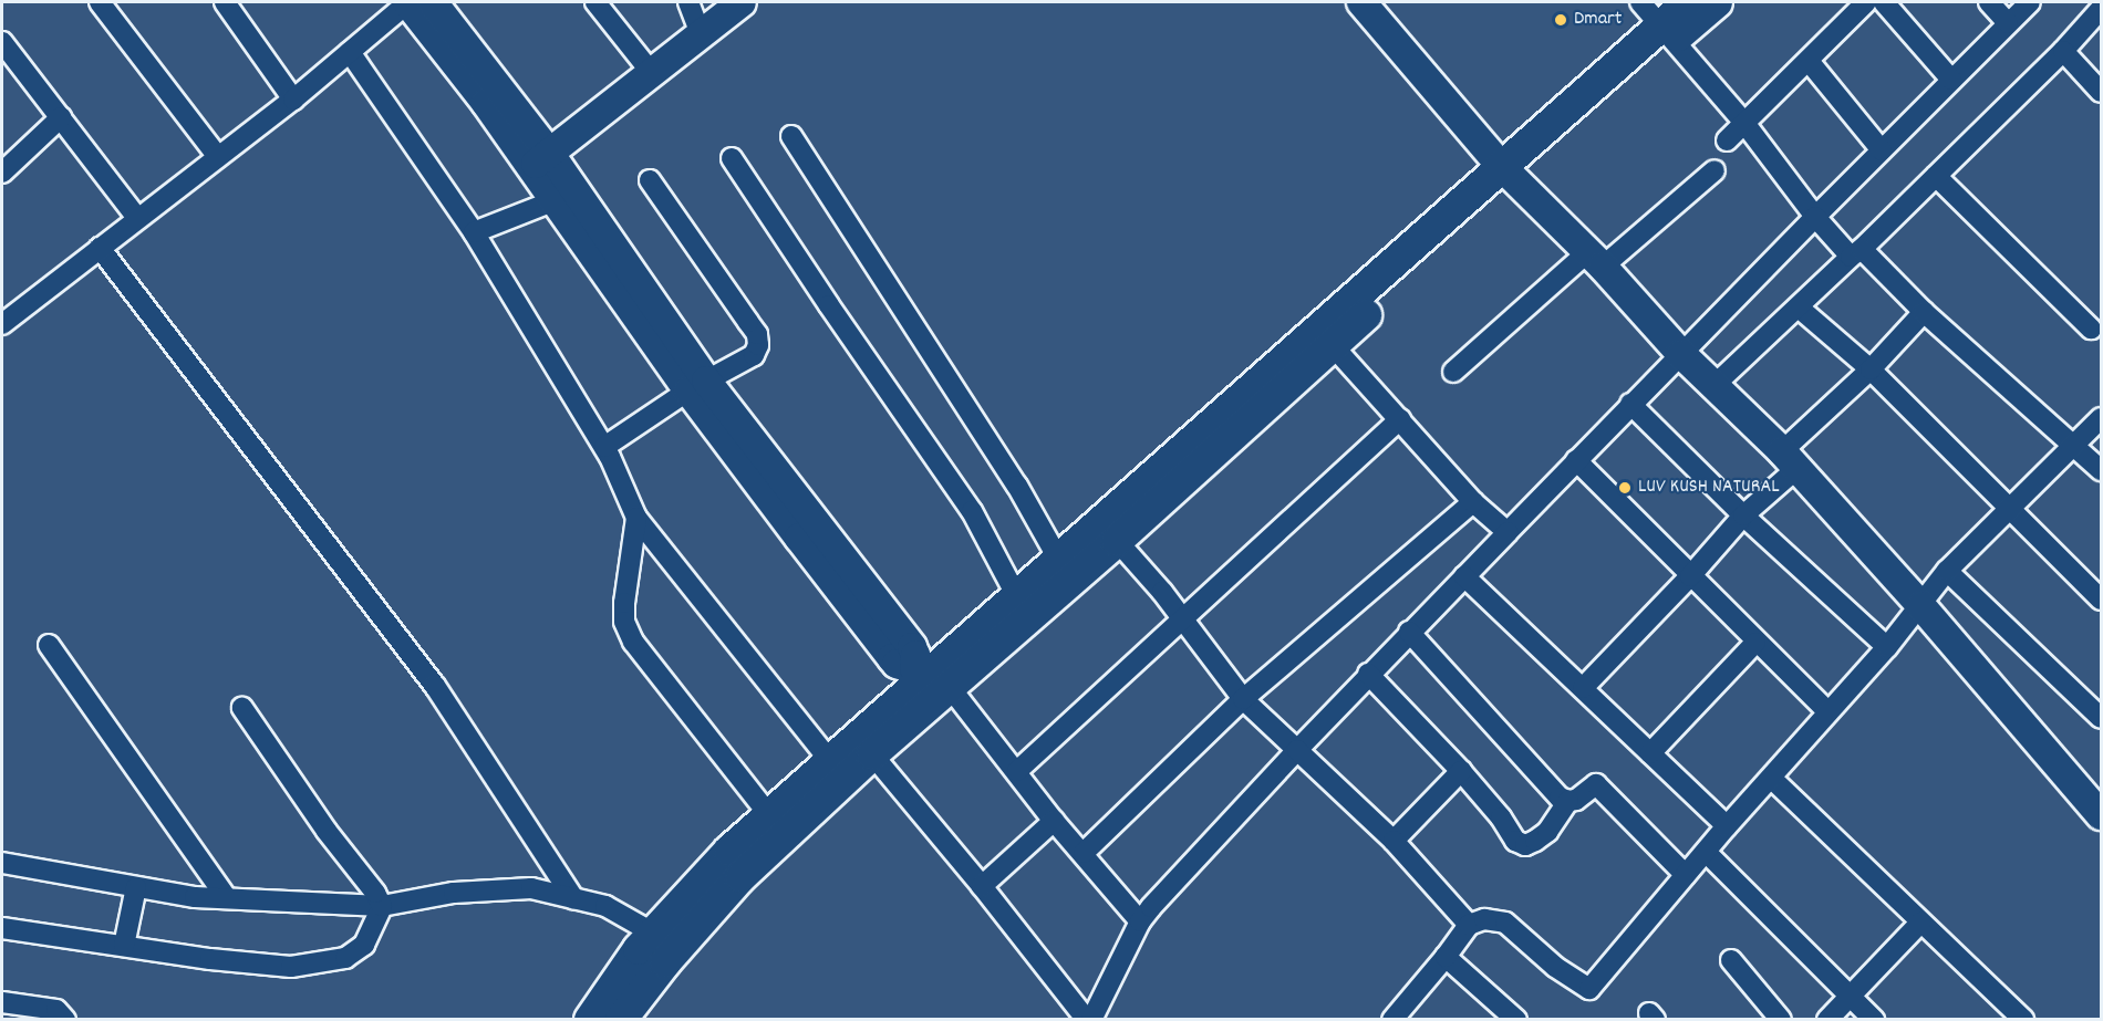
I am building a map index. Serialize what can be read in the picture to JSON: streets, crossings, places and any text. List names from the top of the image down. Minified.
{"places":["Dmart","LUV KUSH NATURAL"]}
